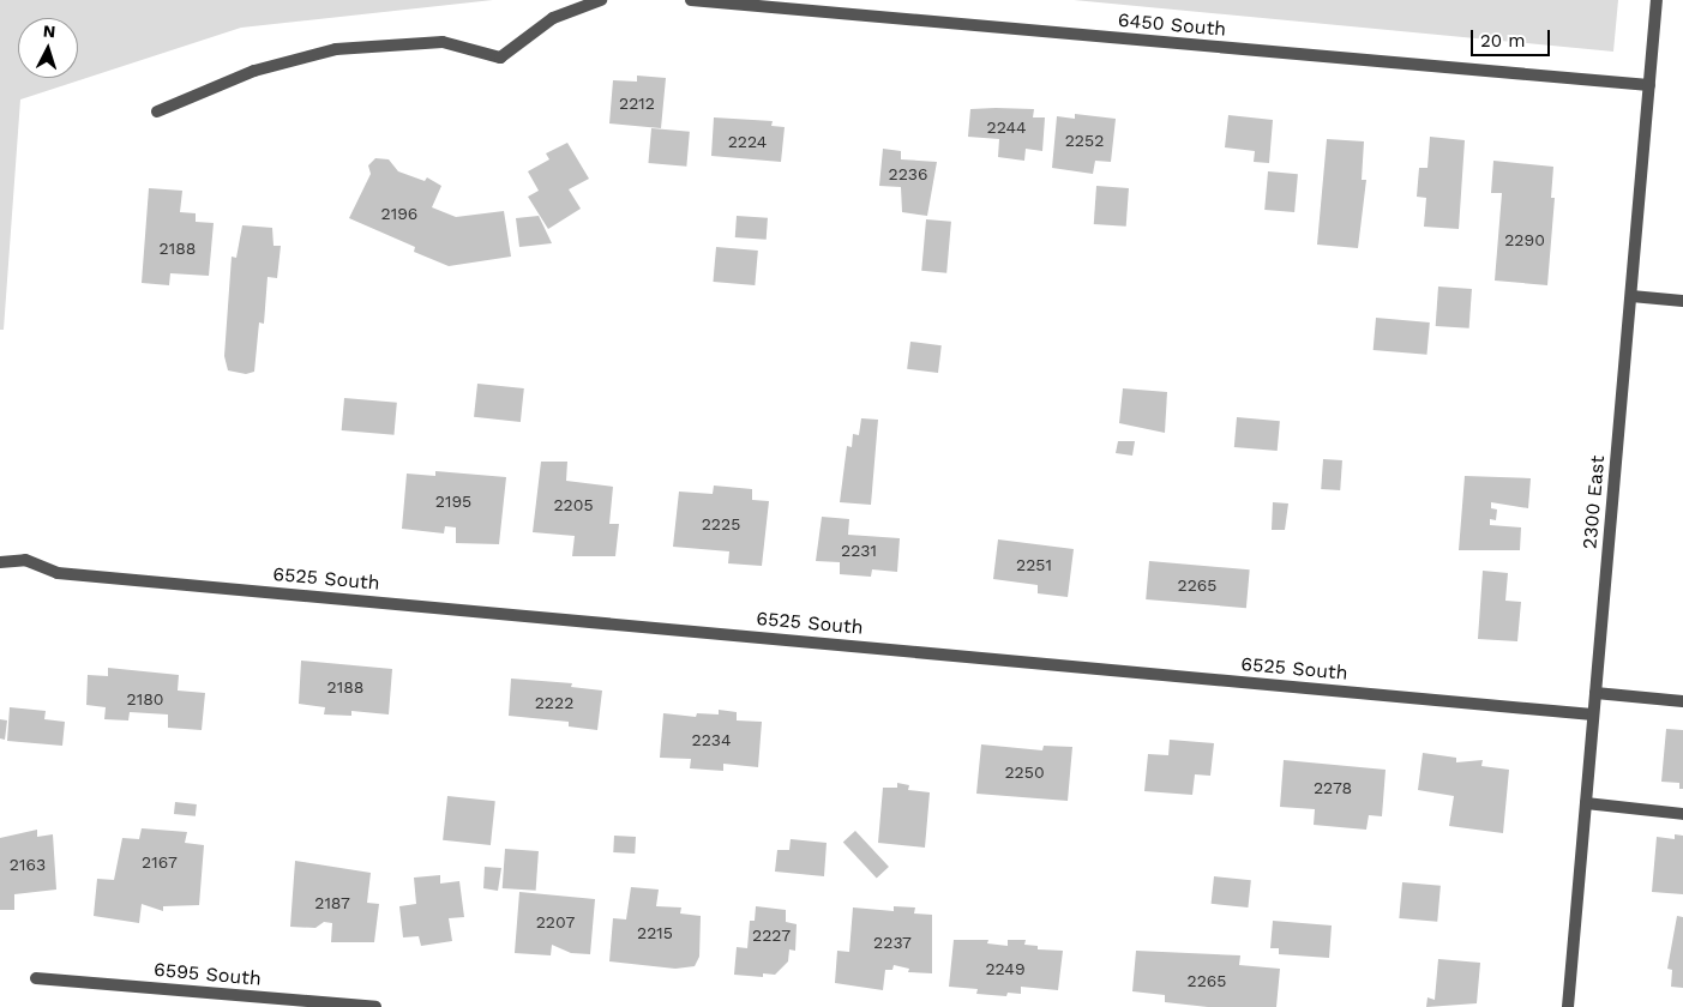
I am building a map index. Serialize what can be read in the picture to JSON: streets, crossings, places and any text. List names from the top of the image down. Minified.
{"streets":{"street":["6450 South","2300 East","6525 South","6595 South"]},"crossings":[["6450 South","2300 East"],["2300 East","6525 South"]],"house_numbers":["2212","2244","2252","2224","2236","2196","2290","2188","2195","2205","2225","2231","2251","2265","2188","2180","2222","2234","2250","2278","2167","2163","2187","2207","2215","2227","2237","2249","2265"],"scale_bar":"20 m","north":"top"}
